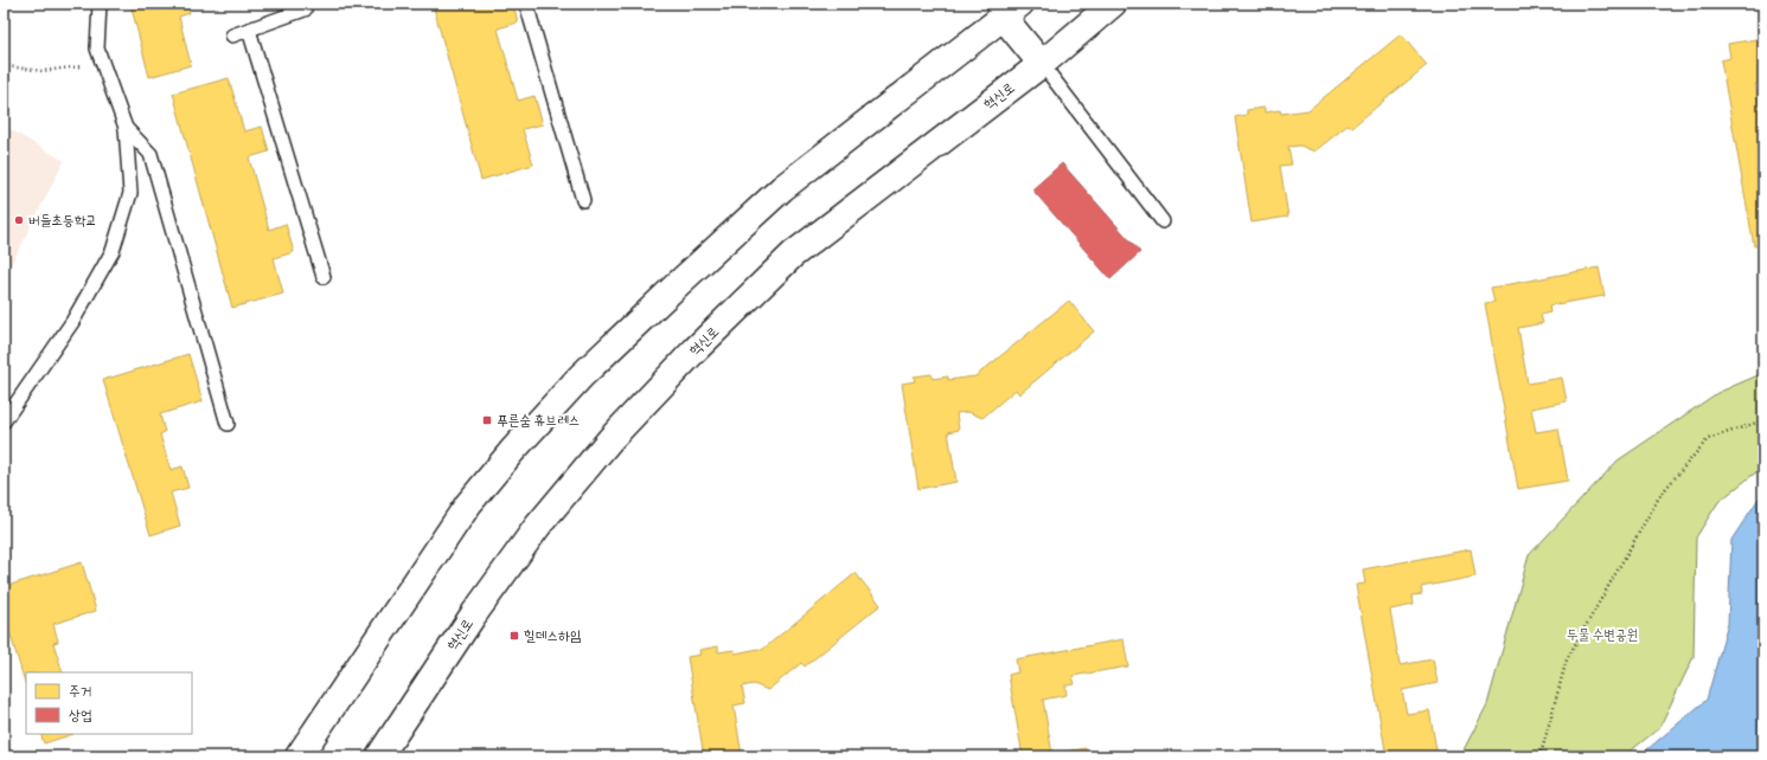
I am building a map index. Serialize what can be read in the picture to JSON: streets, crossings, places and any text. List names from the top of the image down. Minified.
{"streets":{"street":["혁신로"]},"parks":["두물 수변공원"],"places":{"other":["버들초등학교"],"transit":["푸른숨 휴브레스","힐데스하임"]},"legend":["주거","상업"]}
